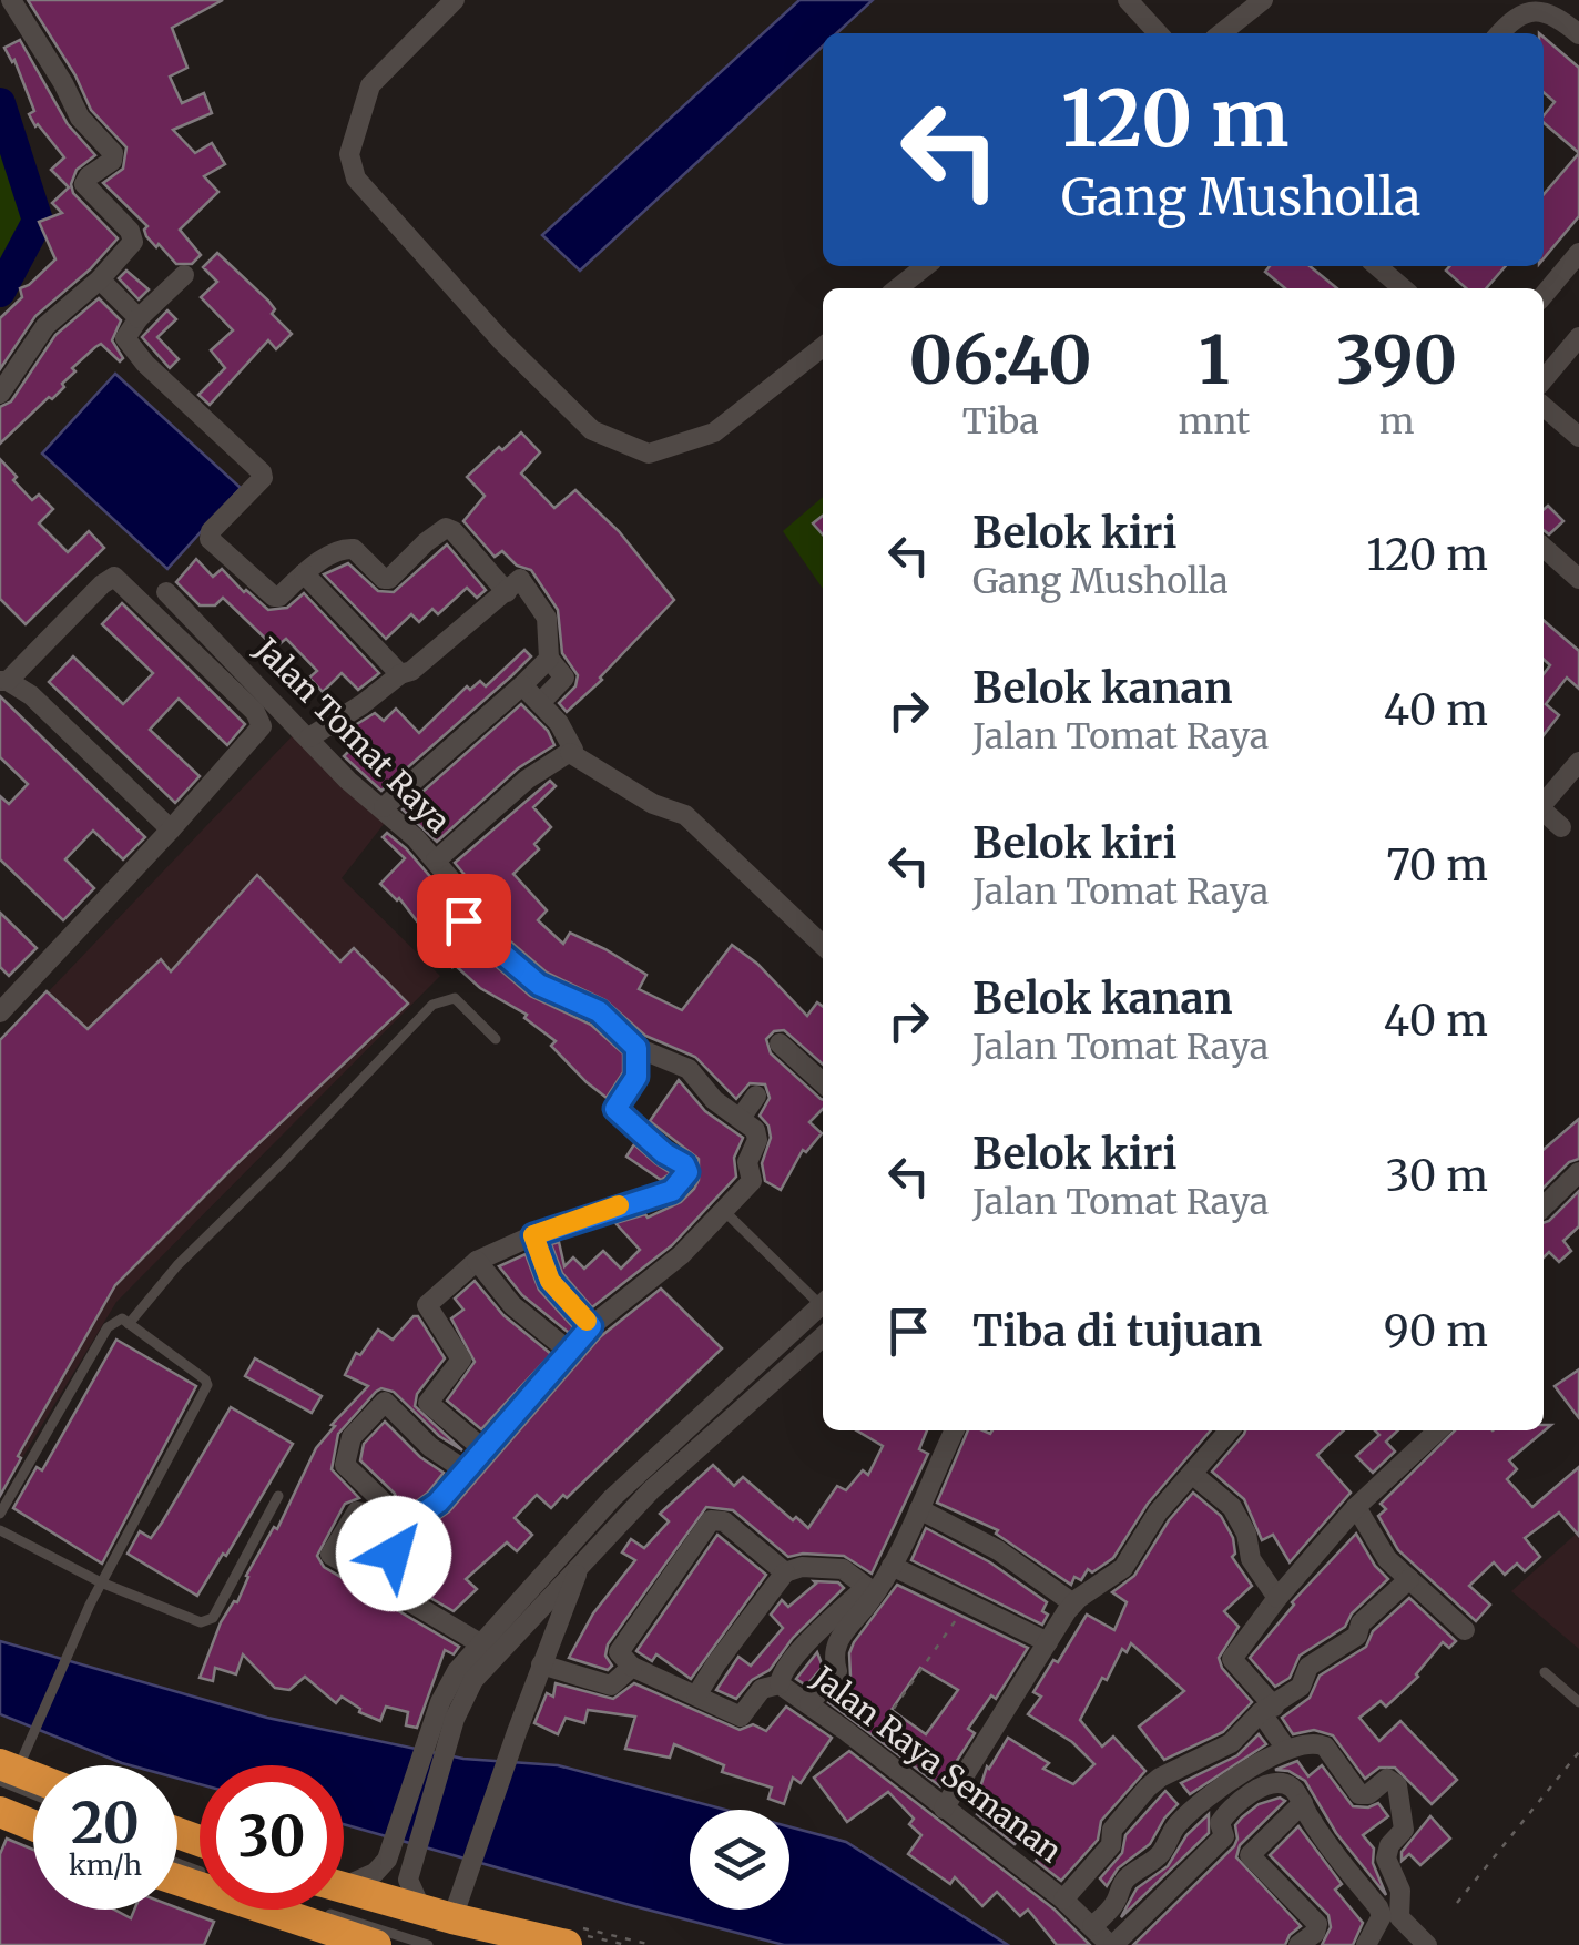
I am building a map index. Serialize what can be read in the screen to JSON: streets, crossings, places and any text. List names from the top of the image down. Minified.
{"streets":{"street":["Jalan Tomat Raya","Jalan Raya Semanan"]},"page":{"turn":["120 m","Gang Musholla"],"eta":["06:40","Tiba","1","mnt","390","m"],"list":[{"name":"Belok kiri","note":"Gang Musholla","value":"120 m"},{"name":"Belok kanan","note":"Jalan Tomat Raya","value":"40 m"},{"name":"Belok kiri","note":"Jalan Tomat Raya","value":"70 m"},{"name":"Belok kanan","note":"Jalan Tomat Raya","value":"40 m"},{"name":"Belok kiri","note":"Jalan Tomat Raya","value":"30 m"},{"name":"Tiba di tujuan","value":"90 m"}],"speed":"20 km/h","limit":"30"}}
